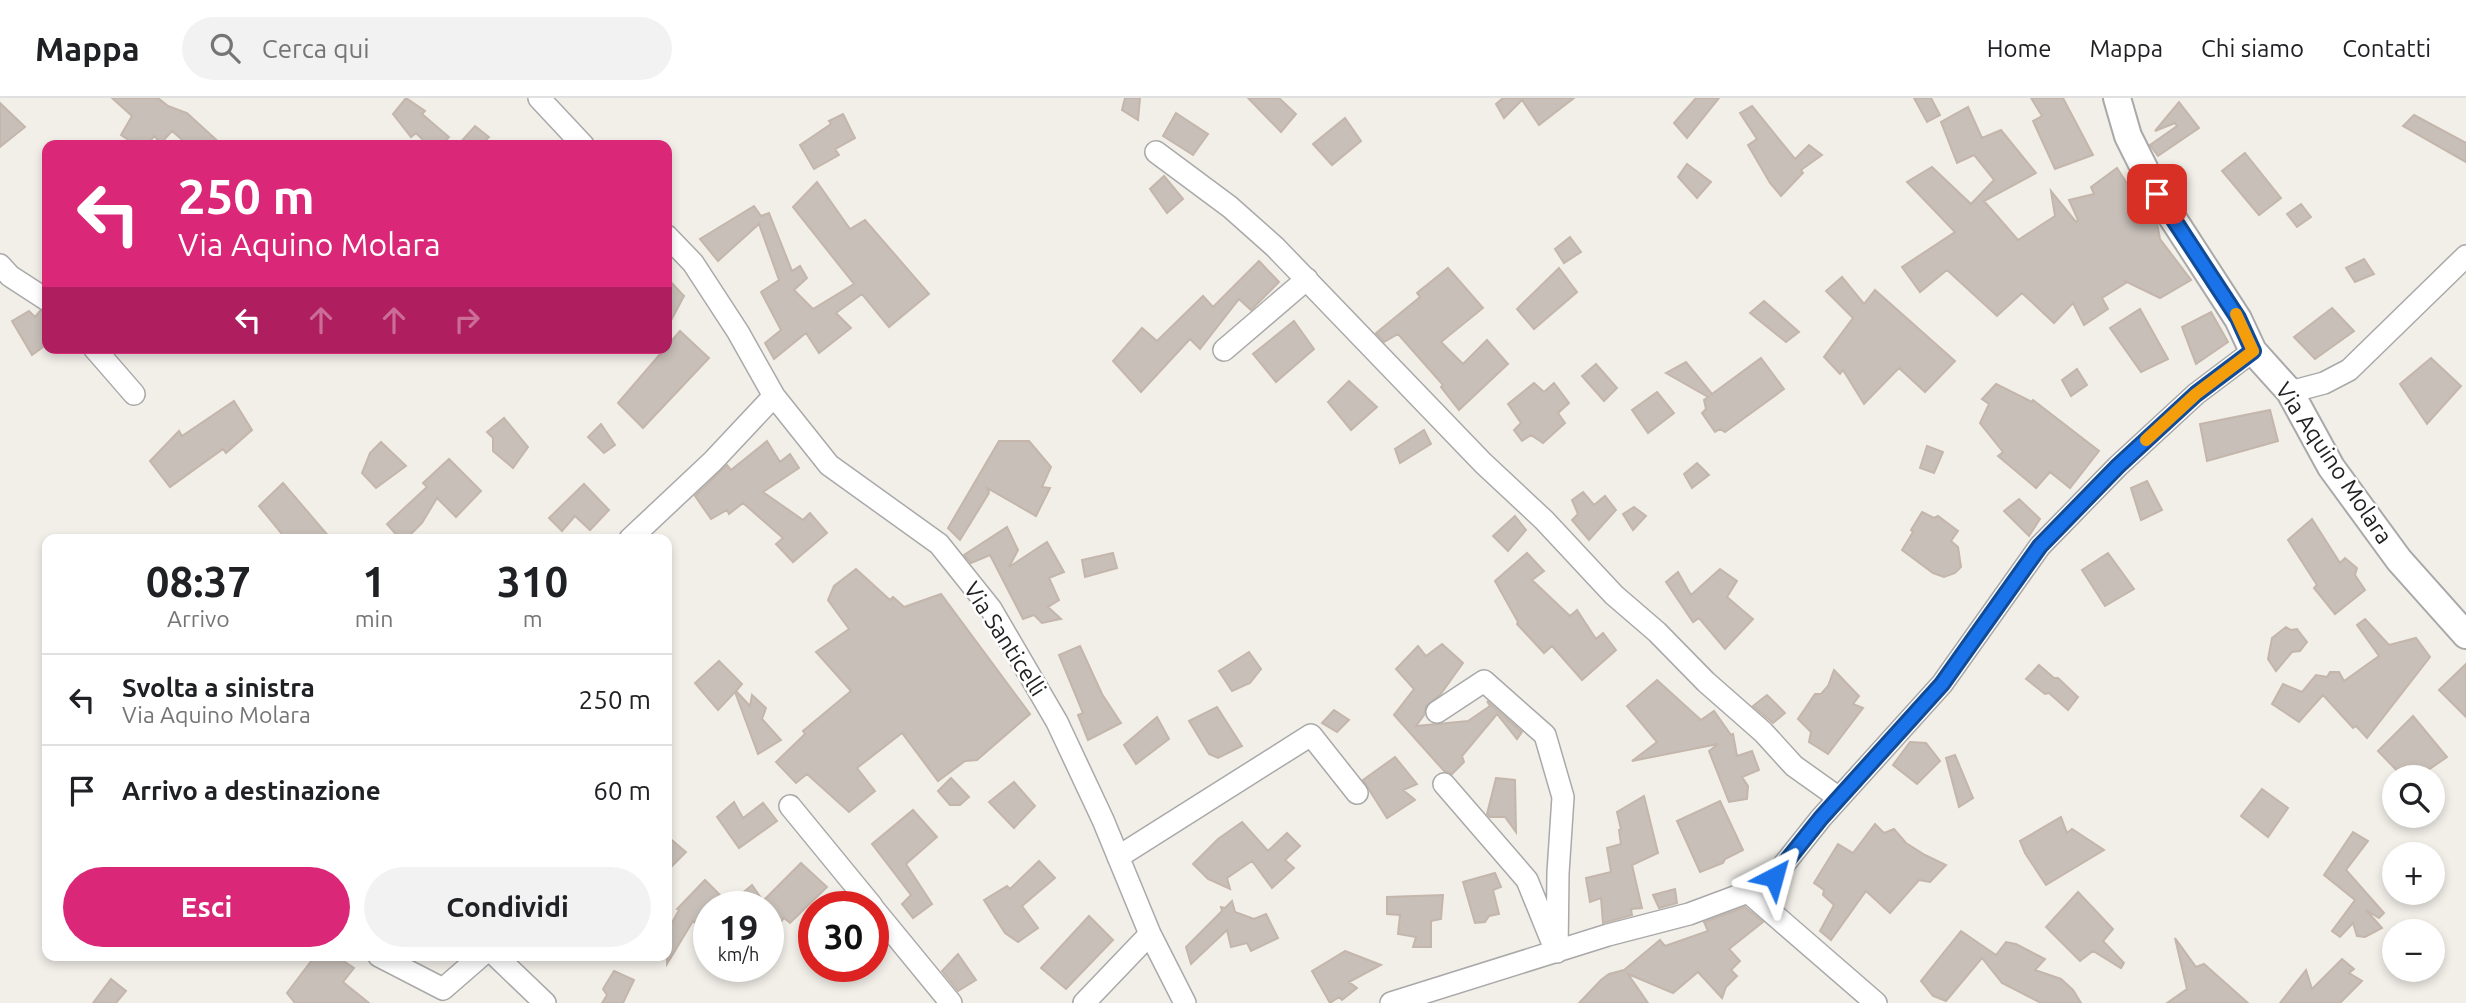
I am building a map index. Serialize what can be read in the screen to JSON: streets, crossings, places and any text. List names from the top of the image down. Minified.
{"streets":{"street":["Via Aquino Molara","Via Santicelli"]},"page":{"header":"Mappa","search":"Cerca qui","nav":["Home","Mappa","Chi siamo","Contatti"],"turn":["250 m","Via Aquino Molara"],"eta":["08:37","Arrivo","1","min","310","m"],"list":[{"name":"Svolta a sinistra","note":"Via Aquino Molara","value":"250 m"},{"name":"Arrivo a destinazione","value":"60 m"}],"map_buttons":["+","−"],"buttons":["Esci","Condividi"],"speed":"19 km/h","limit":"30"}}
